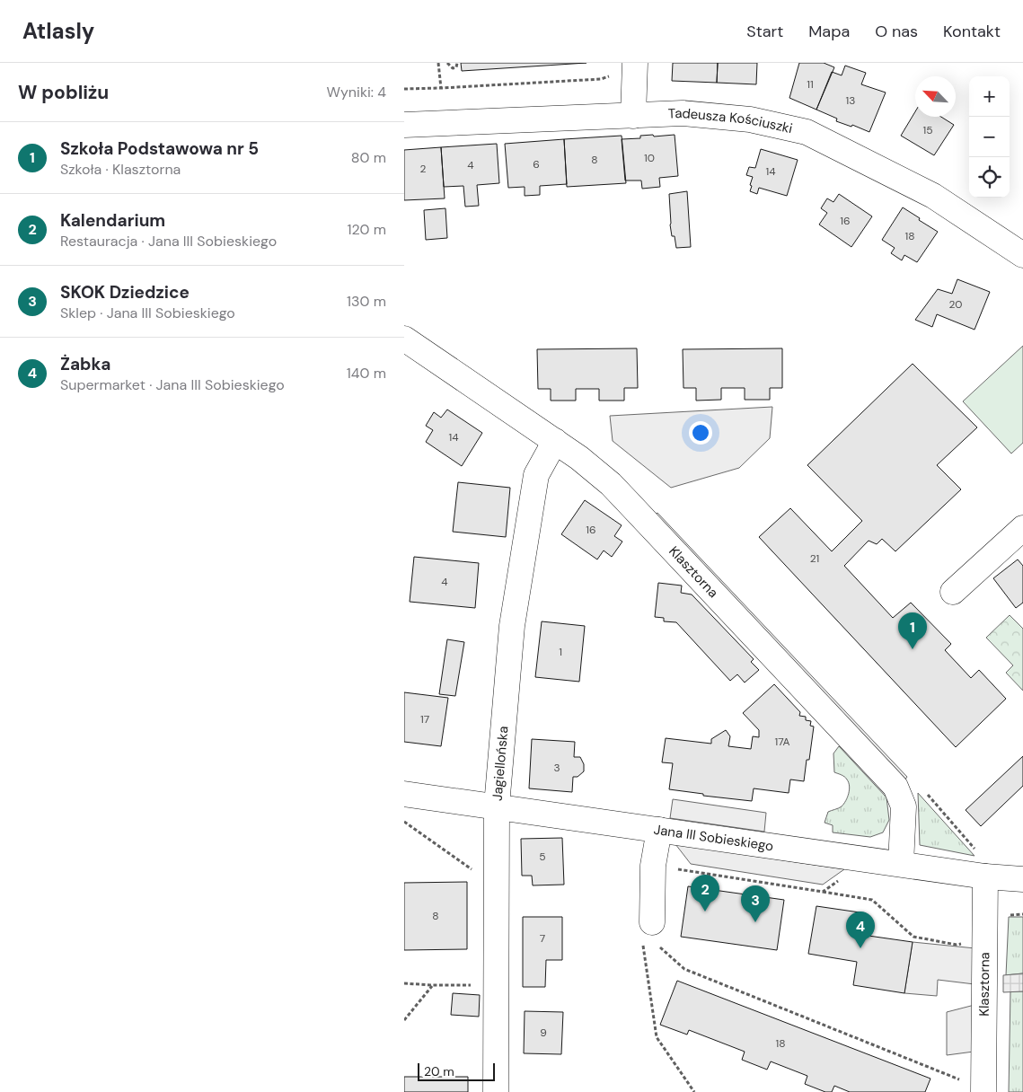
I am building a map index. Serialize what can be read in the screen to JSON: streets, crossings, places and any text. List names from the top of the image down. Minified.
{"streets":{"street":["Tadeusza Kościuszki","Klasztorna","Jagiellońska","Jana III Sobieskiego"]},"crossings":[["Klasztorna","Jagiellońska"],["Klasztorna","Jana III Sobieskiego"],["Jagiellońska","Jana III Sobieskiego"]],"house_numbers":["11","13","15","10","8","6","4","2","14","16","18","20","14","16","21","4","1","17","17A","3","5","8","7","9","18"],"scale_bar":"20 m","north":"top left","page":{"header":"Atlasly","nav":["Start","Mapa","O nas","Kontakt"],"heading":["W pobliżu","Wyniki: 4"],"map_buttons":["+","−"],"list":[{"mark":"1","name":"Szkoła Podstawowa nr 5","note":"Szkoła · Klasztorna","value":"80 m"},{"mark":"2","name":"Kalendarium","note":"Restauracja · Jana III Sobieskiego","value":"120 m"},{"mark":"3","name":"SKOK Dziedzice","note":"Sklep · Jana III Sobieskiego","value":"130 m"},{"mark":"4","name":"Żabka","note":"Supermarket · Jana III Sobieskiego","value":"140 m"}],"pins":["1","2","3","4"],"scale":"20 m"}}
